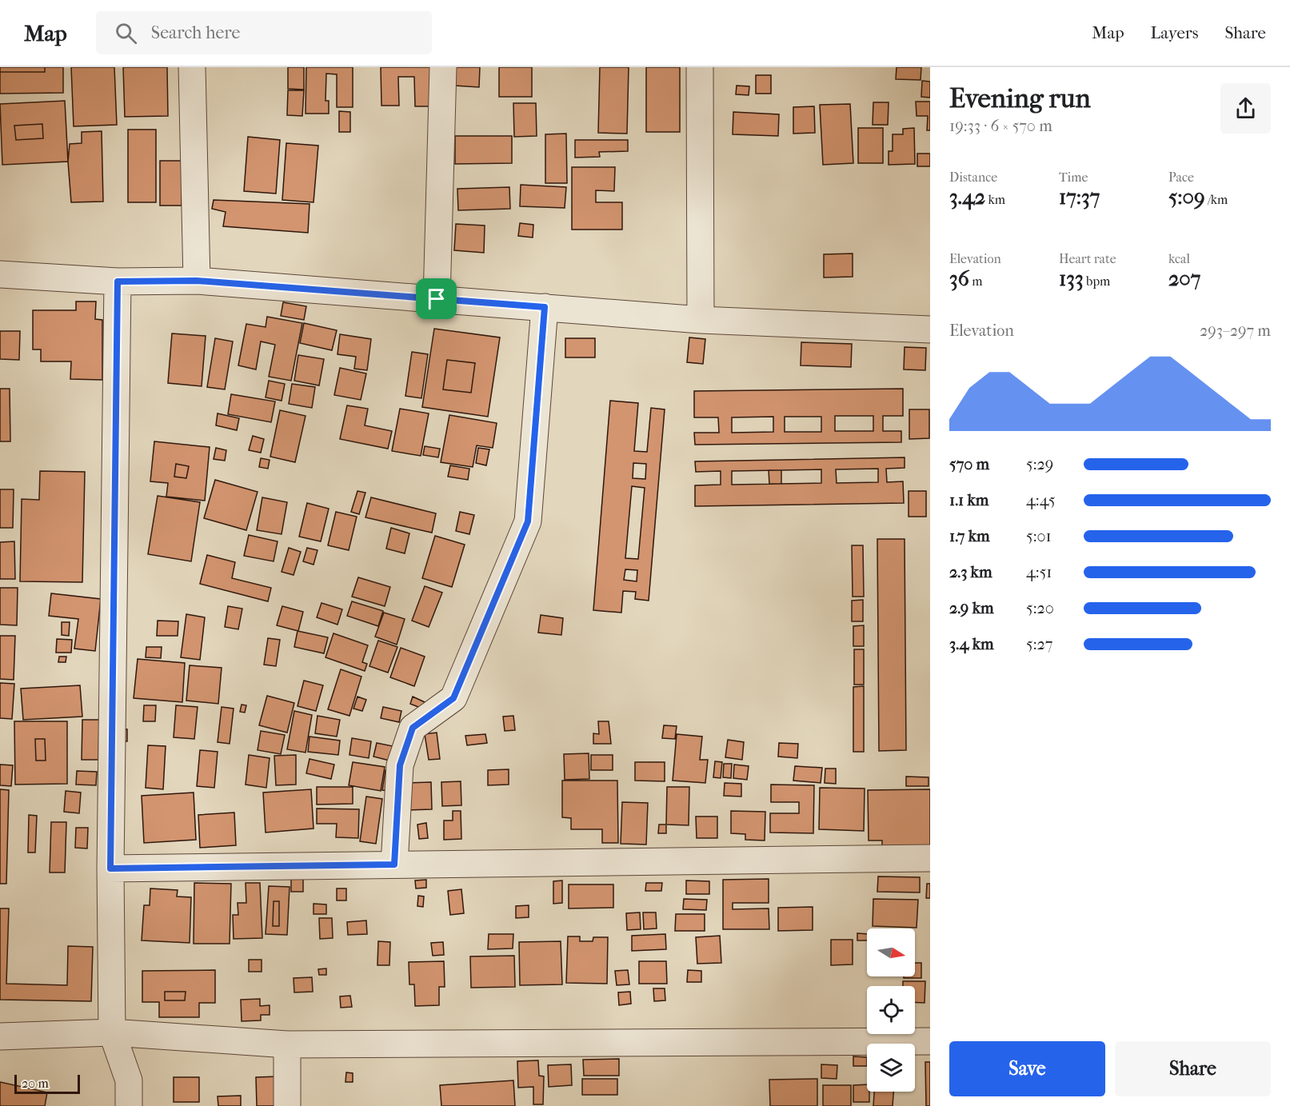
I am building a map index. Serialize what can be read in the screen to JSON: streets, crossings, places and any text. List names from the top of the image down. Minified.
{"scale_bar":"20 m","north":"right","page":{"header":"Map","search":"Search here","nav":["Map","Layers","Share"],"heading":["Evening run","19:33 · 6 × 570 m"],"stats":[["Distance","3.42 km"],["Time","17:37"],["Pace","5:09 /km"],["Elevation","36 m"],["Heart rate","133 bpm"],["kcal","207"]],"chart":["Elevation","293–297 m"],"list":[{"name":"570 m","note":"5:29"},{"name":"1.1 km","note":"4:45"},{"name":"1.7 km","note":"5:01"},{"name":"2.3 km","note":"4:51"},{"name":"2.9 km","note":"5:20"},{"name":"3.4 km","note":"5:27"}],"buttons":["Save","Share"],"scale":"20 m"}}
